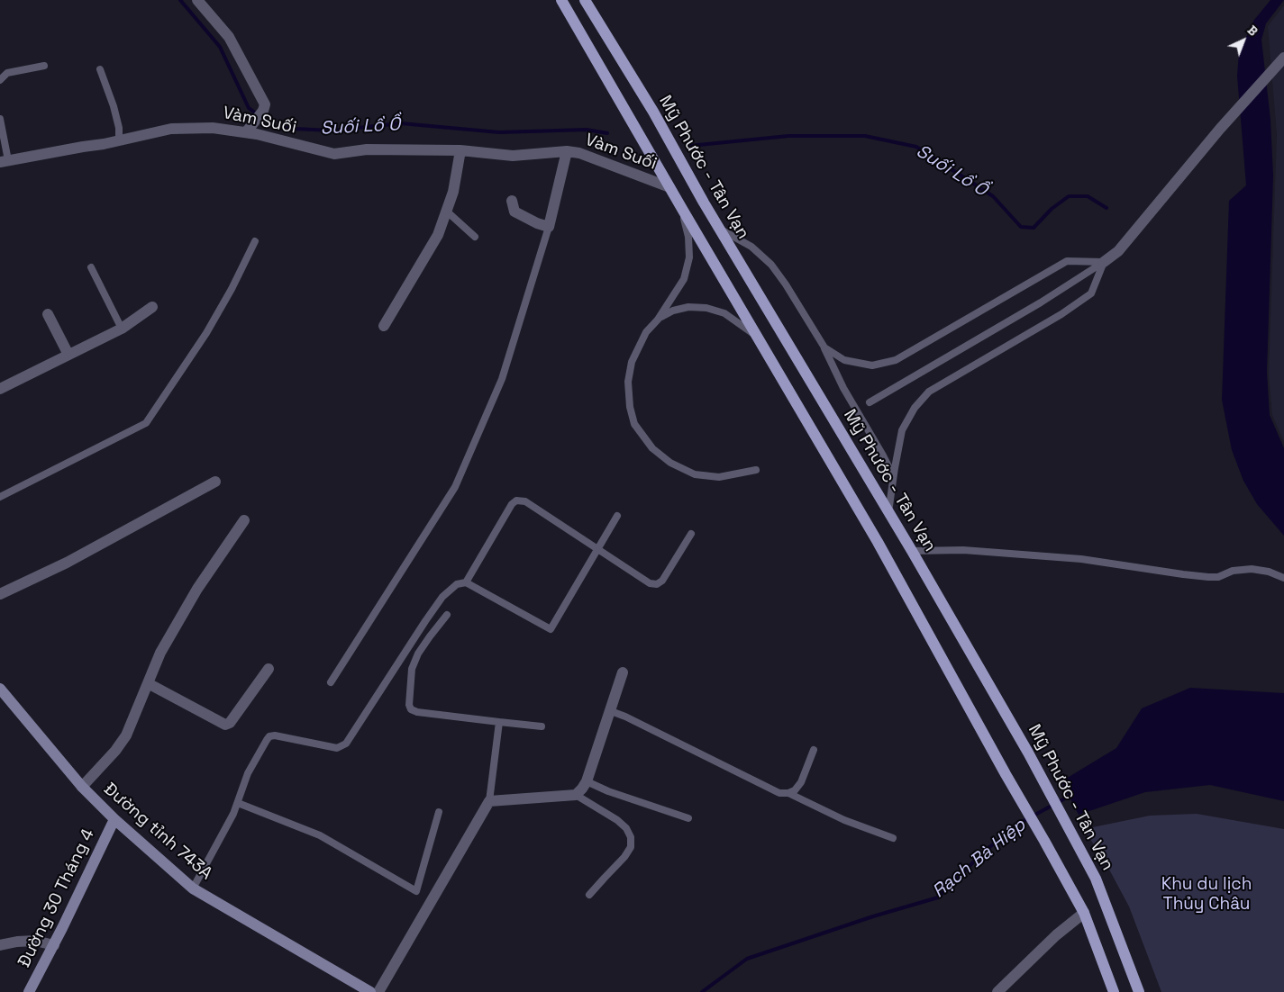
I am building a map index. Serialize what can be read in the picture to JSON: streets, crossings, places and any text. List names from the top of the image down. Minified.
{"streets":{"main road":["Mỹ Phước - Tân Vạn","Đường tỉnh 743A","Đường 30 Tháng 4"],"street":["Vàm Suối"]},"crossings":[["Đường tỉnh 743A","Đường 30 Tháng 4"]],"water":["Suối Lồ Ồ","Rạch Bà Hiệp"],"parks":["Khu du lịch Thủy Châu"],"north":"top right"}
